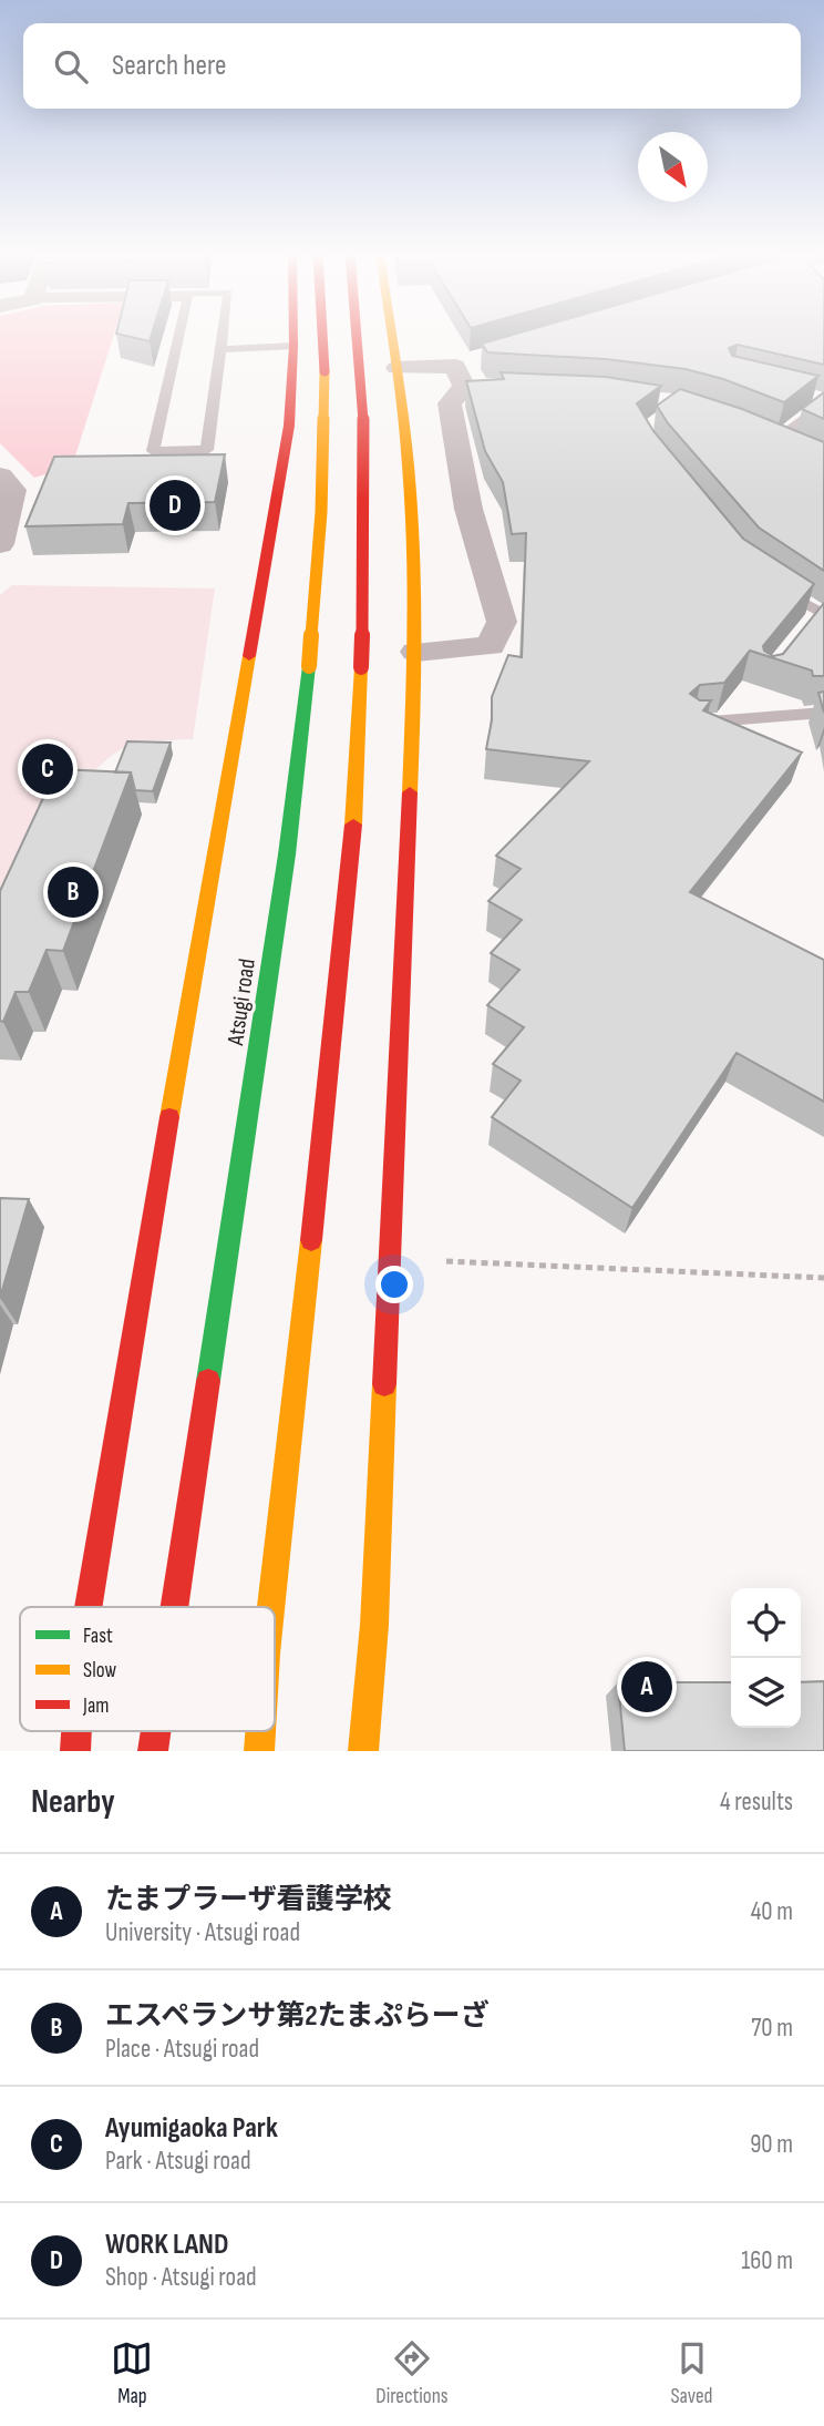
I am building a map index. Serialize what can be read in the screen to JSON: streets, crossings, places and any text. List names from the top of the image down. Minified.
{"streets":{"highway":["Atsugi road"]},"legend":["Fast","Slow","Jam"],"north":"bottom right","page":{"search":"Search here","pins":["D","C","B","A"],"heading":["Nearby","4 results"],"list":[{"mark":"A","name":"たまプラーザ看護学校","note":"University · Atsugi road","value":"40 m"},{"mark":"B","name":"エスペランサ第2たまぷらーざ","note":"Place · Atsugi road","value":"70 m"},{"mark":"C","name":"Ayumigaoka Park","note":"Park · Atsugi road","value":"90 m"},{"mark":"D","name":"WORK LAND","note":"Shop · Atsugi road","value":"160 m"}],"nav":["Map","Directions","Saved"]}}
